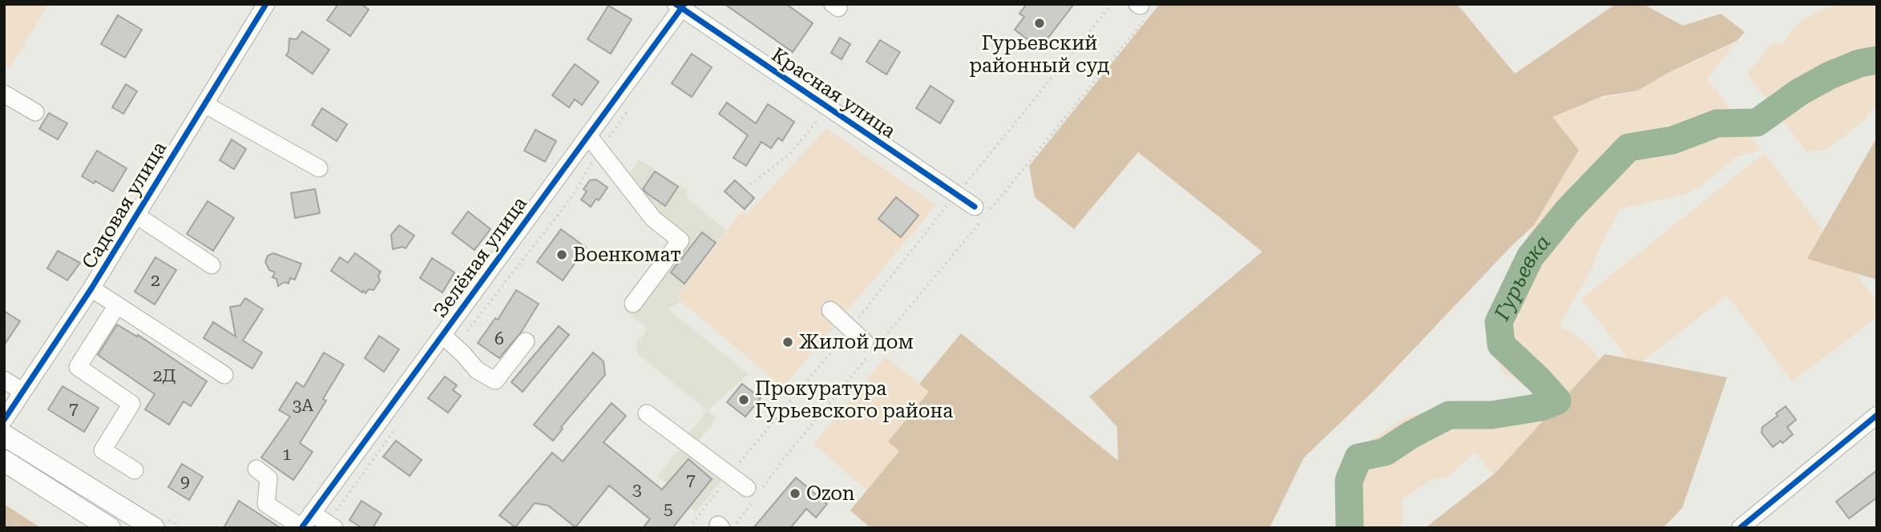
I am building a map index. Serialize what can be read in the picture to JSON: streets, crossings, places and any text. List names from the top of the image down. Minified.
{"streets":{"street":["Красная улица","Садовая улица","Зелёная улица"]},"crossings":[["Красная улица","Зелёная улица"]],"water":["Гурьевка"],"places":["Гурьевский районный суд","Военкомат","Жилой дом","Прокуратура Гурьевского района","Ozon"],"house_numbers":["2","6","2Д","3А","7","1","7","9","3","5"]}
